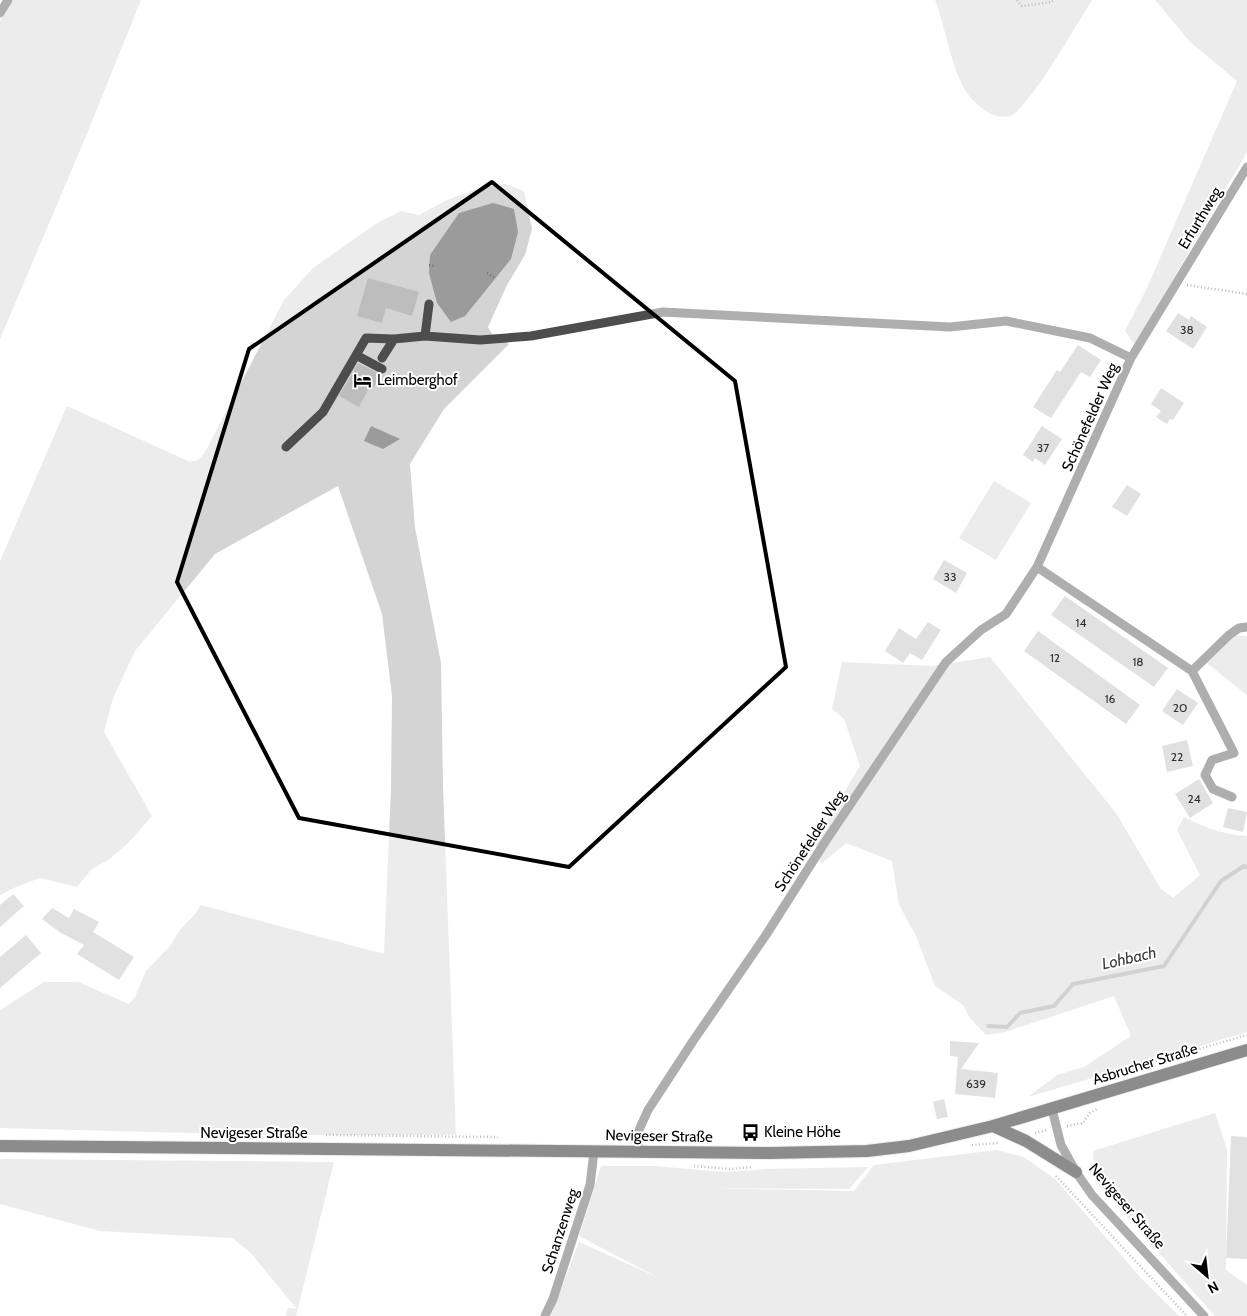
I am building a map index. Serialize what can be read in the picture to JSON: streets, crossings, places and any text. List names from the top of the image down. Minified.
{"streets":{"main road":["Asbrucher Straße","Nevigeser Straße"],"street":["Erfurthweg","Schönefelder Weg","Schanzenweg"]},"crossings":[["Erfurthweg","Schönefelder Weg"],["Schönefelder Weg","Nevigeser Straße"],["Asbrucher Straße","Nevigeser Straße"],["Nevigeser Straße","Schanzenweg"]],"water":["Lohbach"],"places":{"hotel":["Leimberghof"],"bus stop":["Kleine Höhe"]},"house_numbers":["38","37","33","14","12","18","16","20","22","24","639"],"north":"bottom right"}
